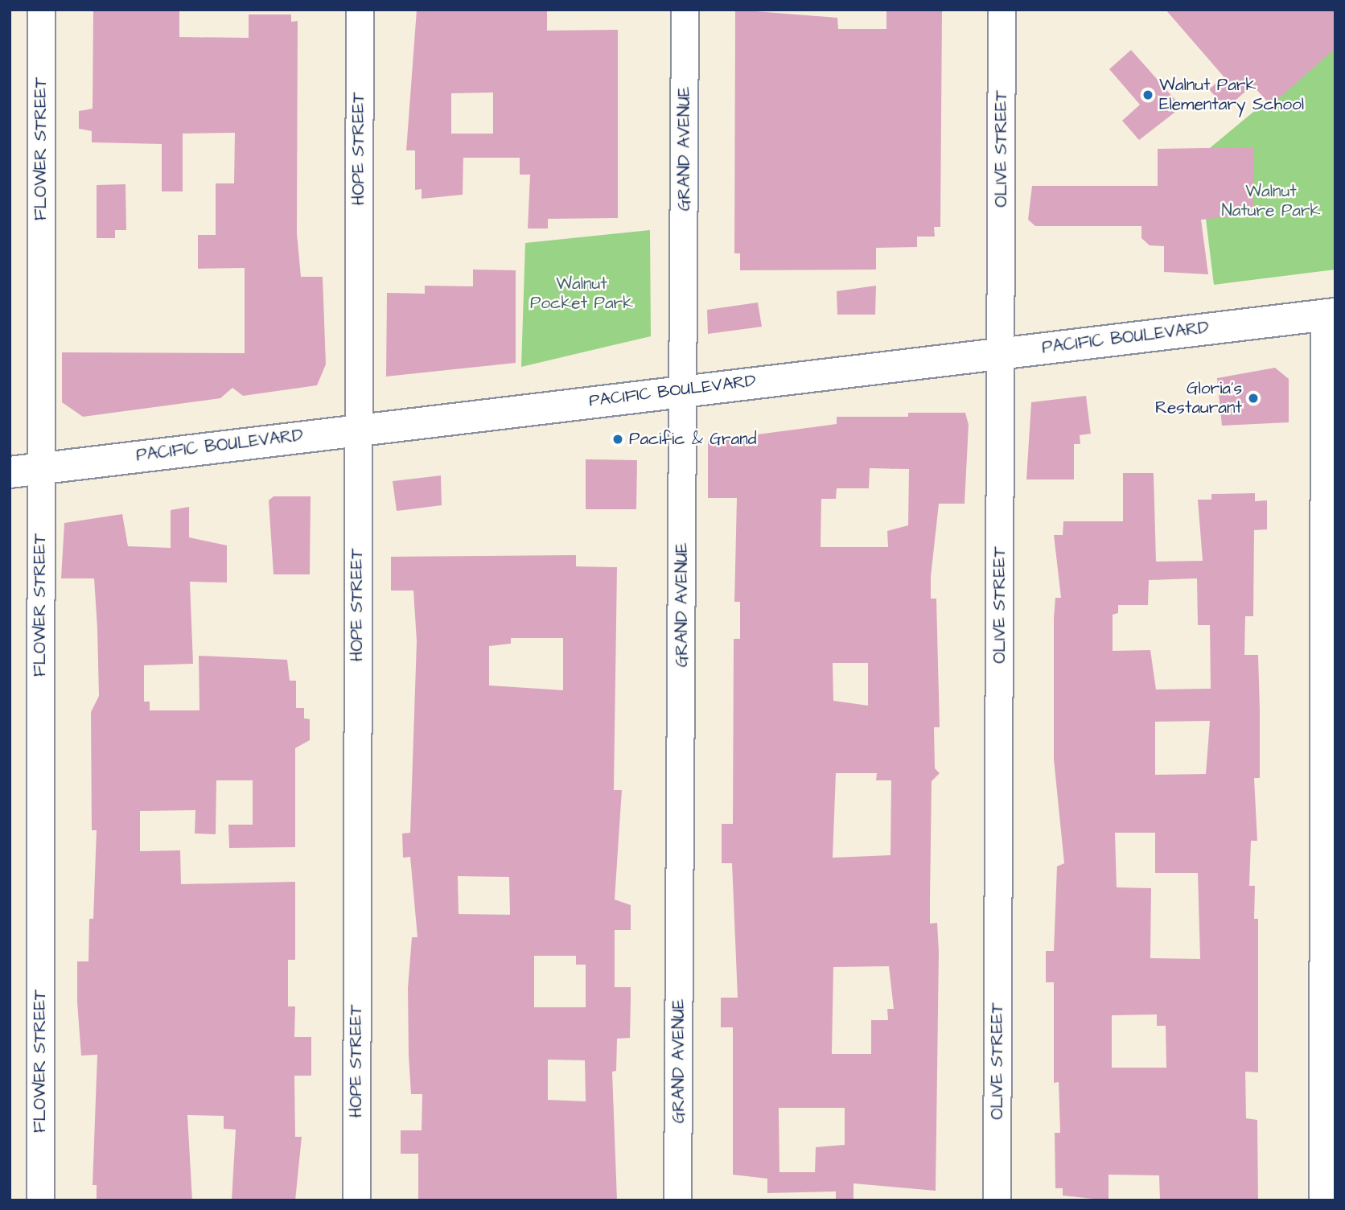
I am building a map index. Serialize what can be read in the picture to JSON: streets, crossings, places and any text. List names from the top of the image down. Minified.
{"streets":{"main road":["PACIFIC BOULEVARD"],"street":["FLOWER STREET","HOPE STREET","GRAND AVENUE","OLIVE STREET"]},"crossings":[["FLOWER STREET","PACIFIC BOULEVARD"],["HOPE STREET","PACIFIC BOULEVARD"],["GRAND AVENUE","PACIFIC BOULEVARD"],["OLIVE STREET","PACIFIC BOULEVARD"]],"parks":["Walnut Nature Park","Walnut Pocket Park"],"places":["Walnut Park Elementary School","Gloria's Restaurant","Pacific & Grand"]}
